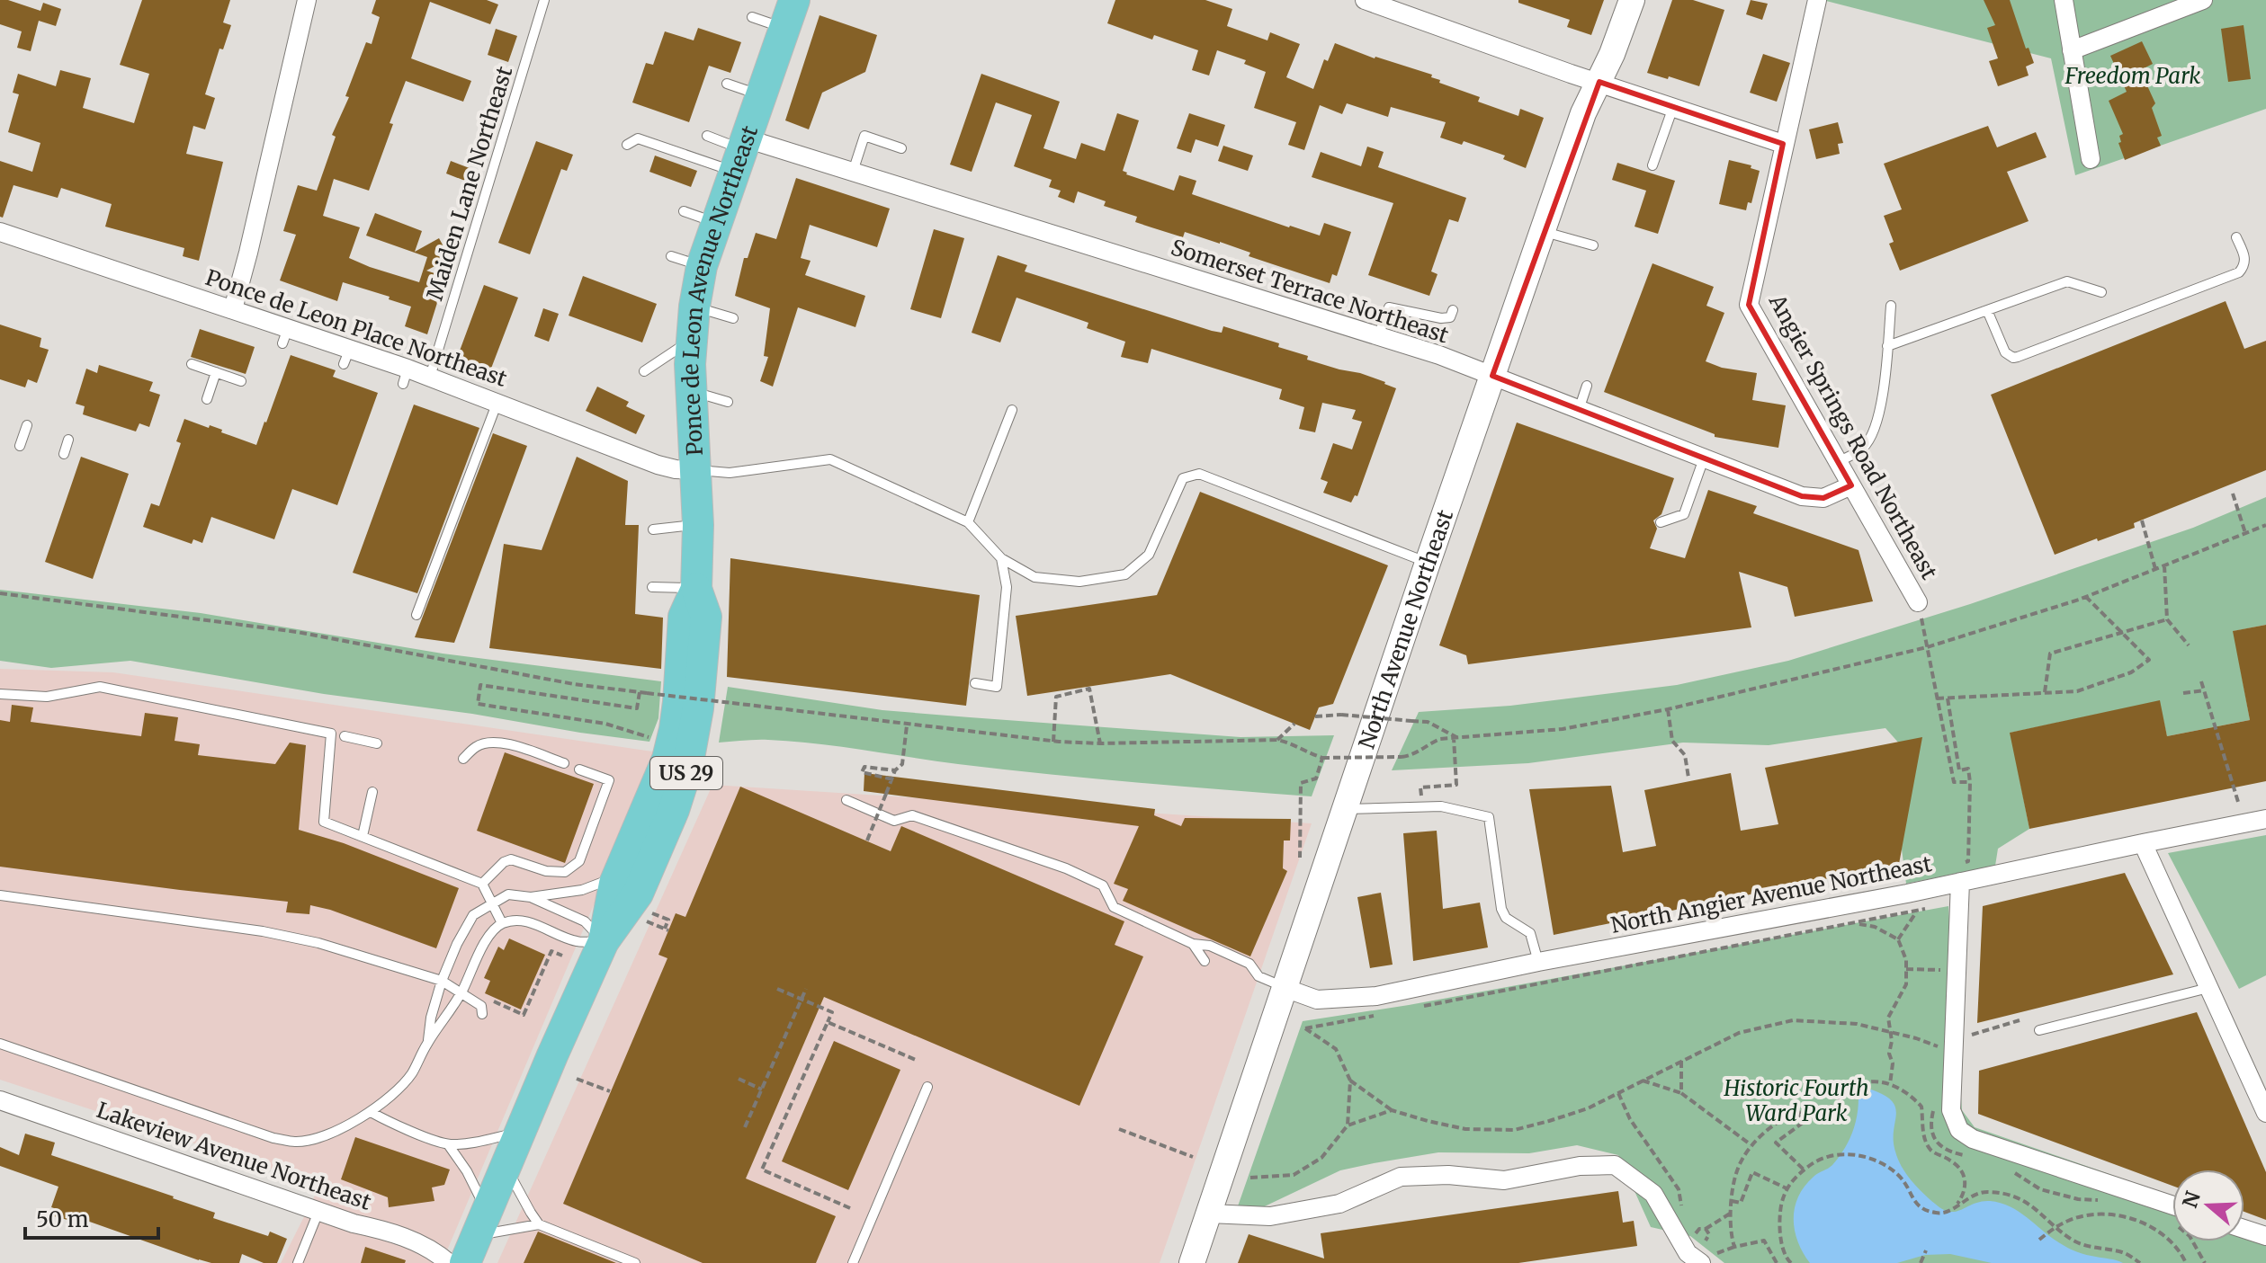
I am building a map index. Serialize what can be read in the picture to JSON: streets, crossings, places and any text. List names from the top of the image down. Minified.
{"streets":{"highway":["Ponce de Leon Avenue Northeast","US 29"],"main road":["North Avenue Northeast"],"street":["Somerset Terrace Northeast","Ponce de Leon Place Northeast","Angier Springs Road Northeast","North Angier Avenue Northeast","Lakeview Avenue Northeast"],"lane":["Maiden Lane Northeast"]},"crossings":[["Maiden Lane Northeast","Ponce de Leon Place Northeast"],["Ponce de Leon Avenue Northeast","Somerset Terrace Northeast"],["Ponce de Leon Avenue Northeast","Ponce de Leon Place Northeast"],["Somerset Terrace Northeast","Angier Springs Road Northeast"],["Somerset Terrace Northeast","North Avenue Northeast"],["North Avenue Northeast","North Angier Avenue Northeast"]],"parks":["Freedom Park","Historic Fourth Ward Park"],"scale_bar":"50 m","north":"left"}
